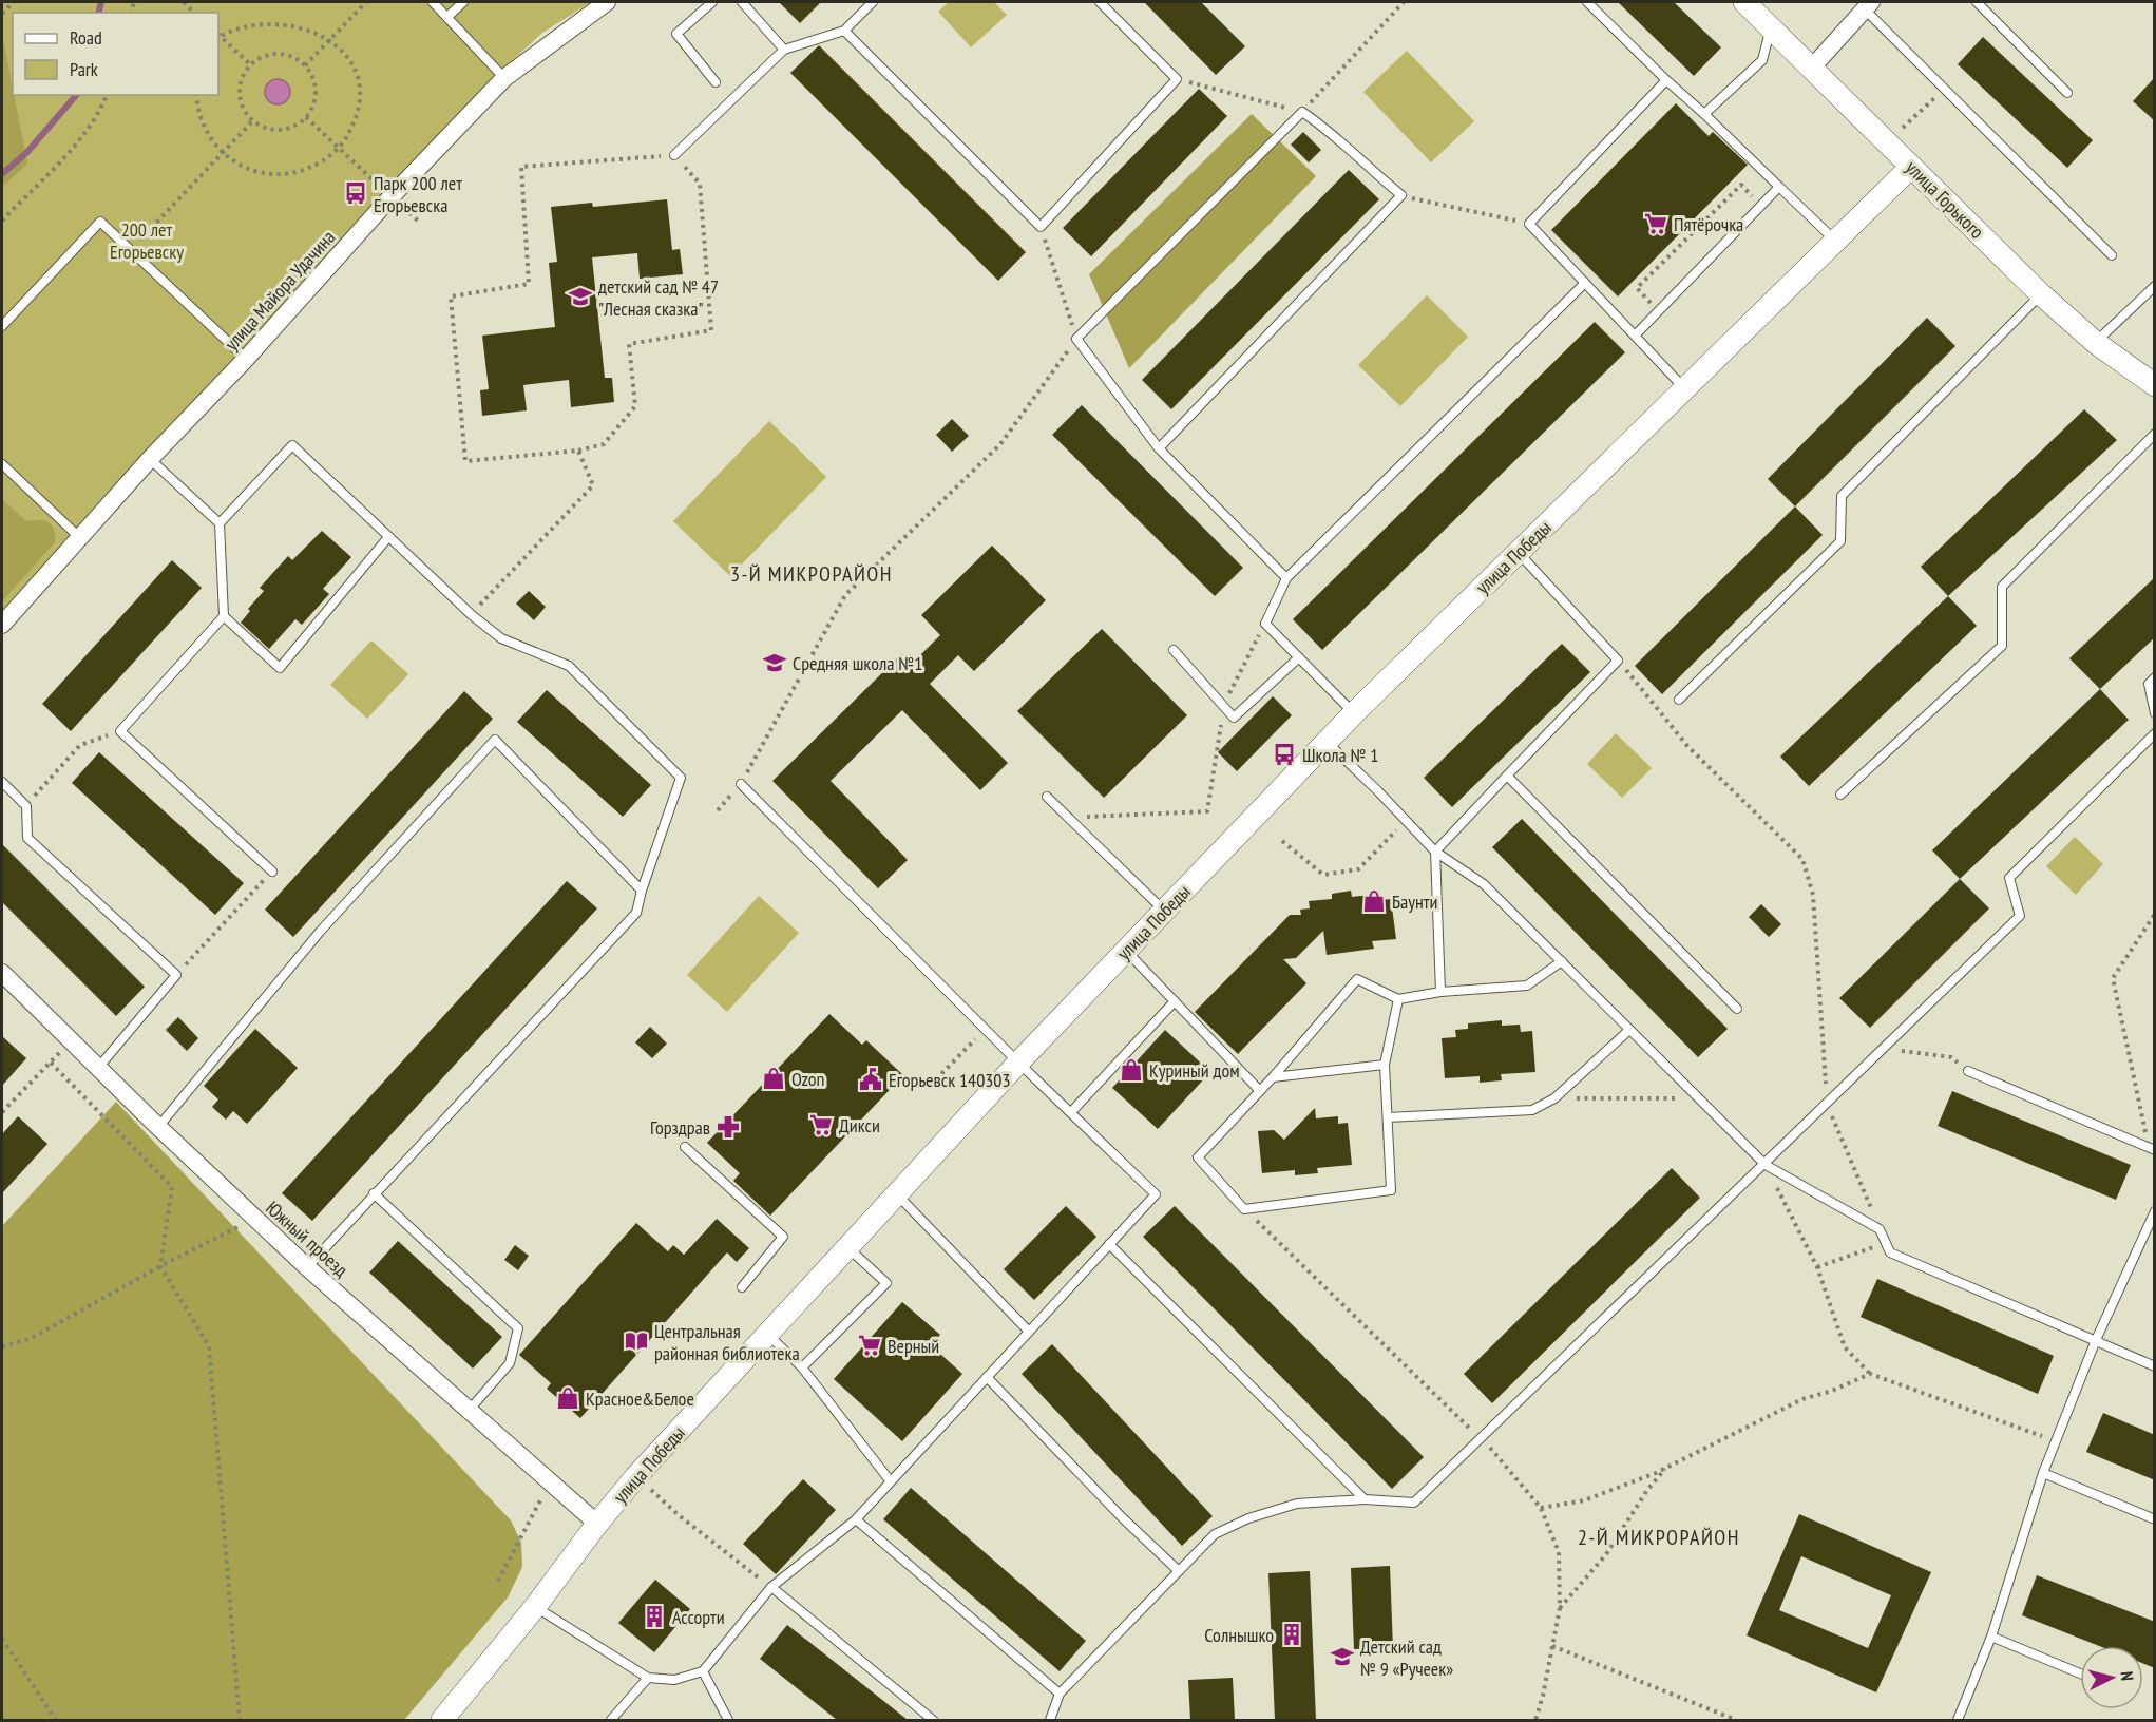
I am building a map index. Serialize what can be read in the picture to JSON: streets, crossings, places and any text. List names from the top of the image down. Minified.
{"streets":{"street":["улица Горького","улица Майора Удачина","улица Победы","Южный проезд"]},"crossings":[["улица Горького","улица Победы"],["улица Победы","Южный проезд"]],"districts":["3-Й МИКРОРАЙОН","2-Й МИКРОРАЙОН"],"parks":["200 лет Егорьевску"],"places":{"bus stop":["Парк 200 лет Егорьевска","Школа № 1"],"supermarket":["Пятёрочка","Дикси","Верный"],"school or university":["детский сад № 47 \"Лесная сказка\"","Средняя школа №1","Детский сад № 9 «Ручеек»"],"shop":["Баунти","Куриный дом","Ozon","Красное&Белое"],"public building":["Егорьевск 140303"],"pharmacy":["Горздрав"],"library":["Центральная районная библиотека"],"building":["Ассорти","Солнышко"]},"legend":["Road","Park"],"north":"right"}
